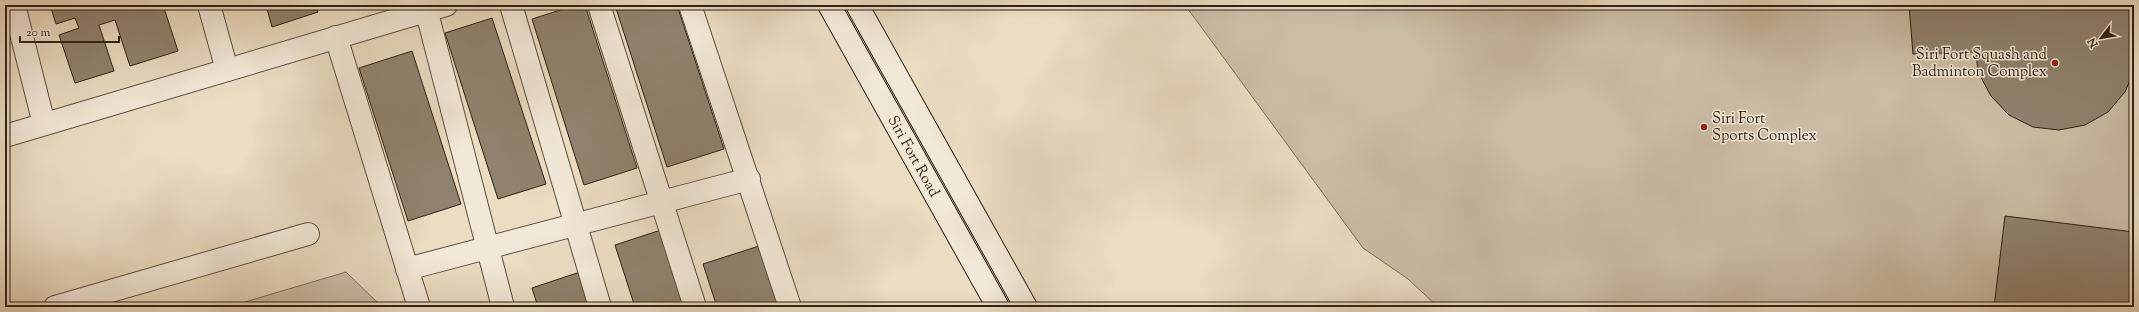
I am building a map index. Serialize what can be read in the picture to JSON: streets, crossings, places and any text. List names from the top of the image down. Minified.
{"streets":{"street":["Siri Fort Road"]},"places":["Siri Fort Squash and Badminton Complex","Siri Fort Sports Complex"],"scale_bar":"20 m","north":"bottom left"}
